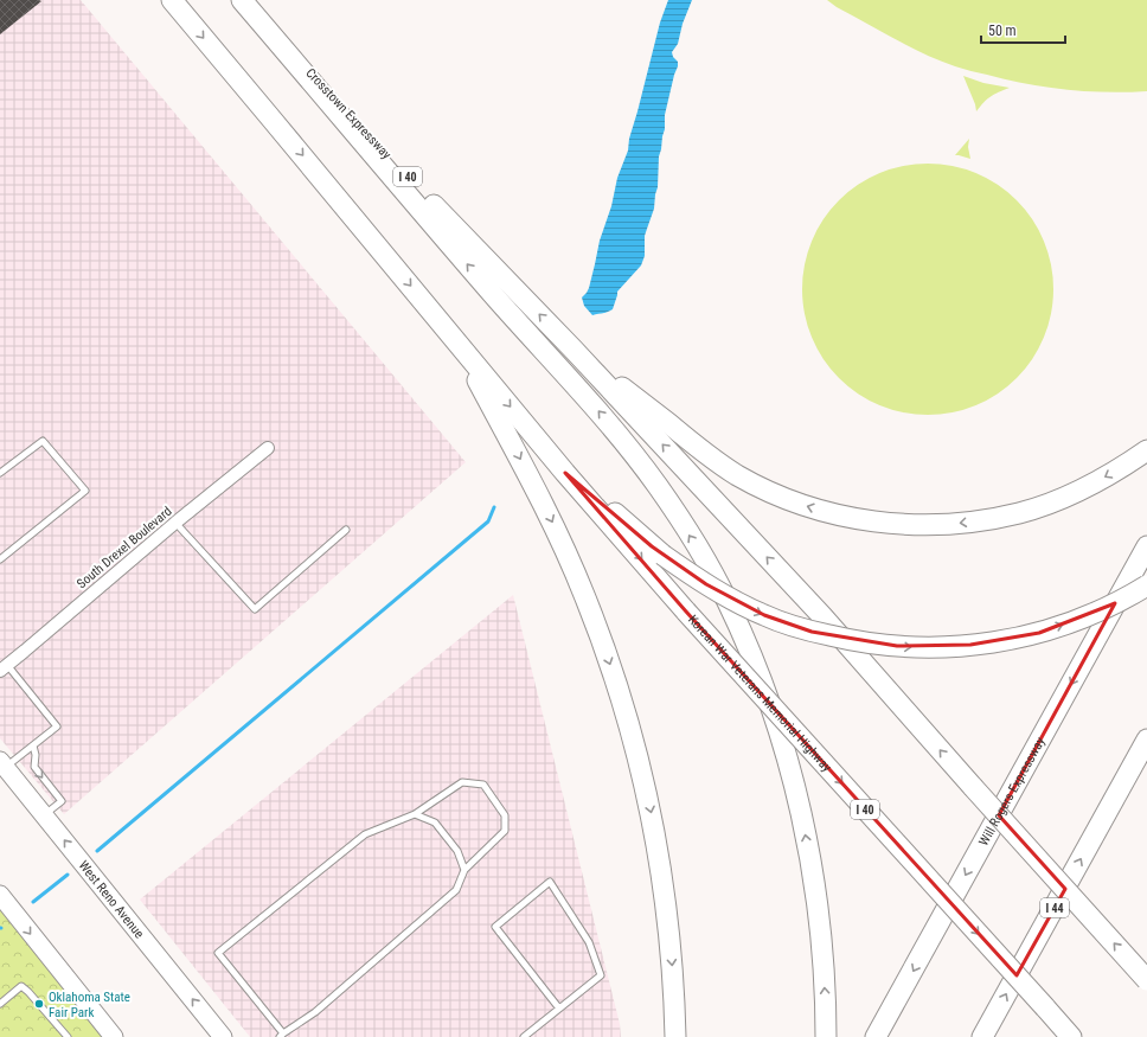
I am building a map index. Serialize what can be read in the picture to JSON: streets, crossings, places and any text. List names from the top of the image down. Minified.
{"streets":{"highway":["Crosstown Expressway","I 40","Korean War Veterans Memorial Highway","Will Rogers Expressway","I 44"],"main road":["West Reno Avenue"],"street":["South Drexel Boulevard"]},"crossings":[["Crosstown Expressway","I 40"],["I 40","Korean War Veterans Memorial Highway"]],"places":["Oklahoma State Fair Park"],"scale_bar":"50 m"}
